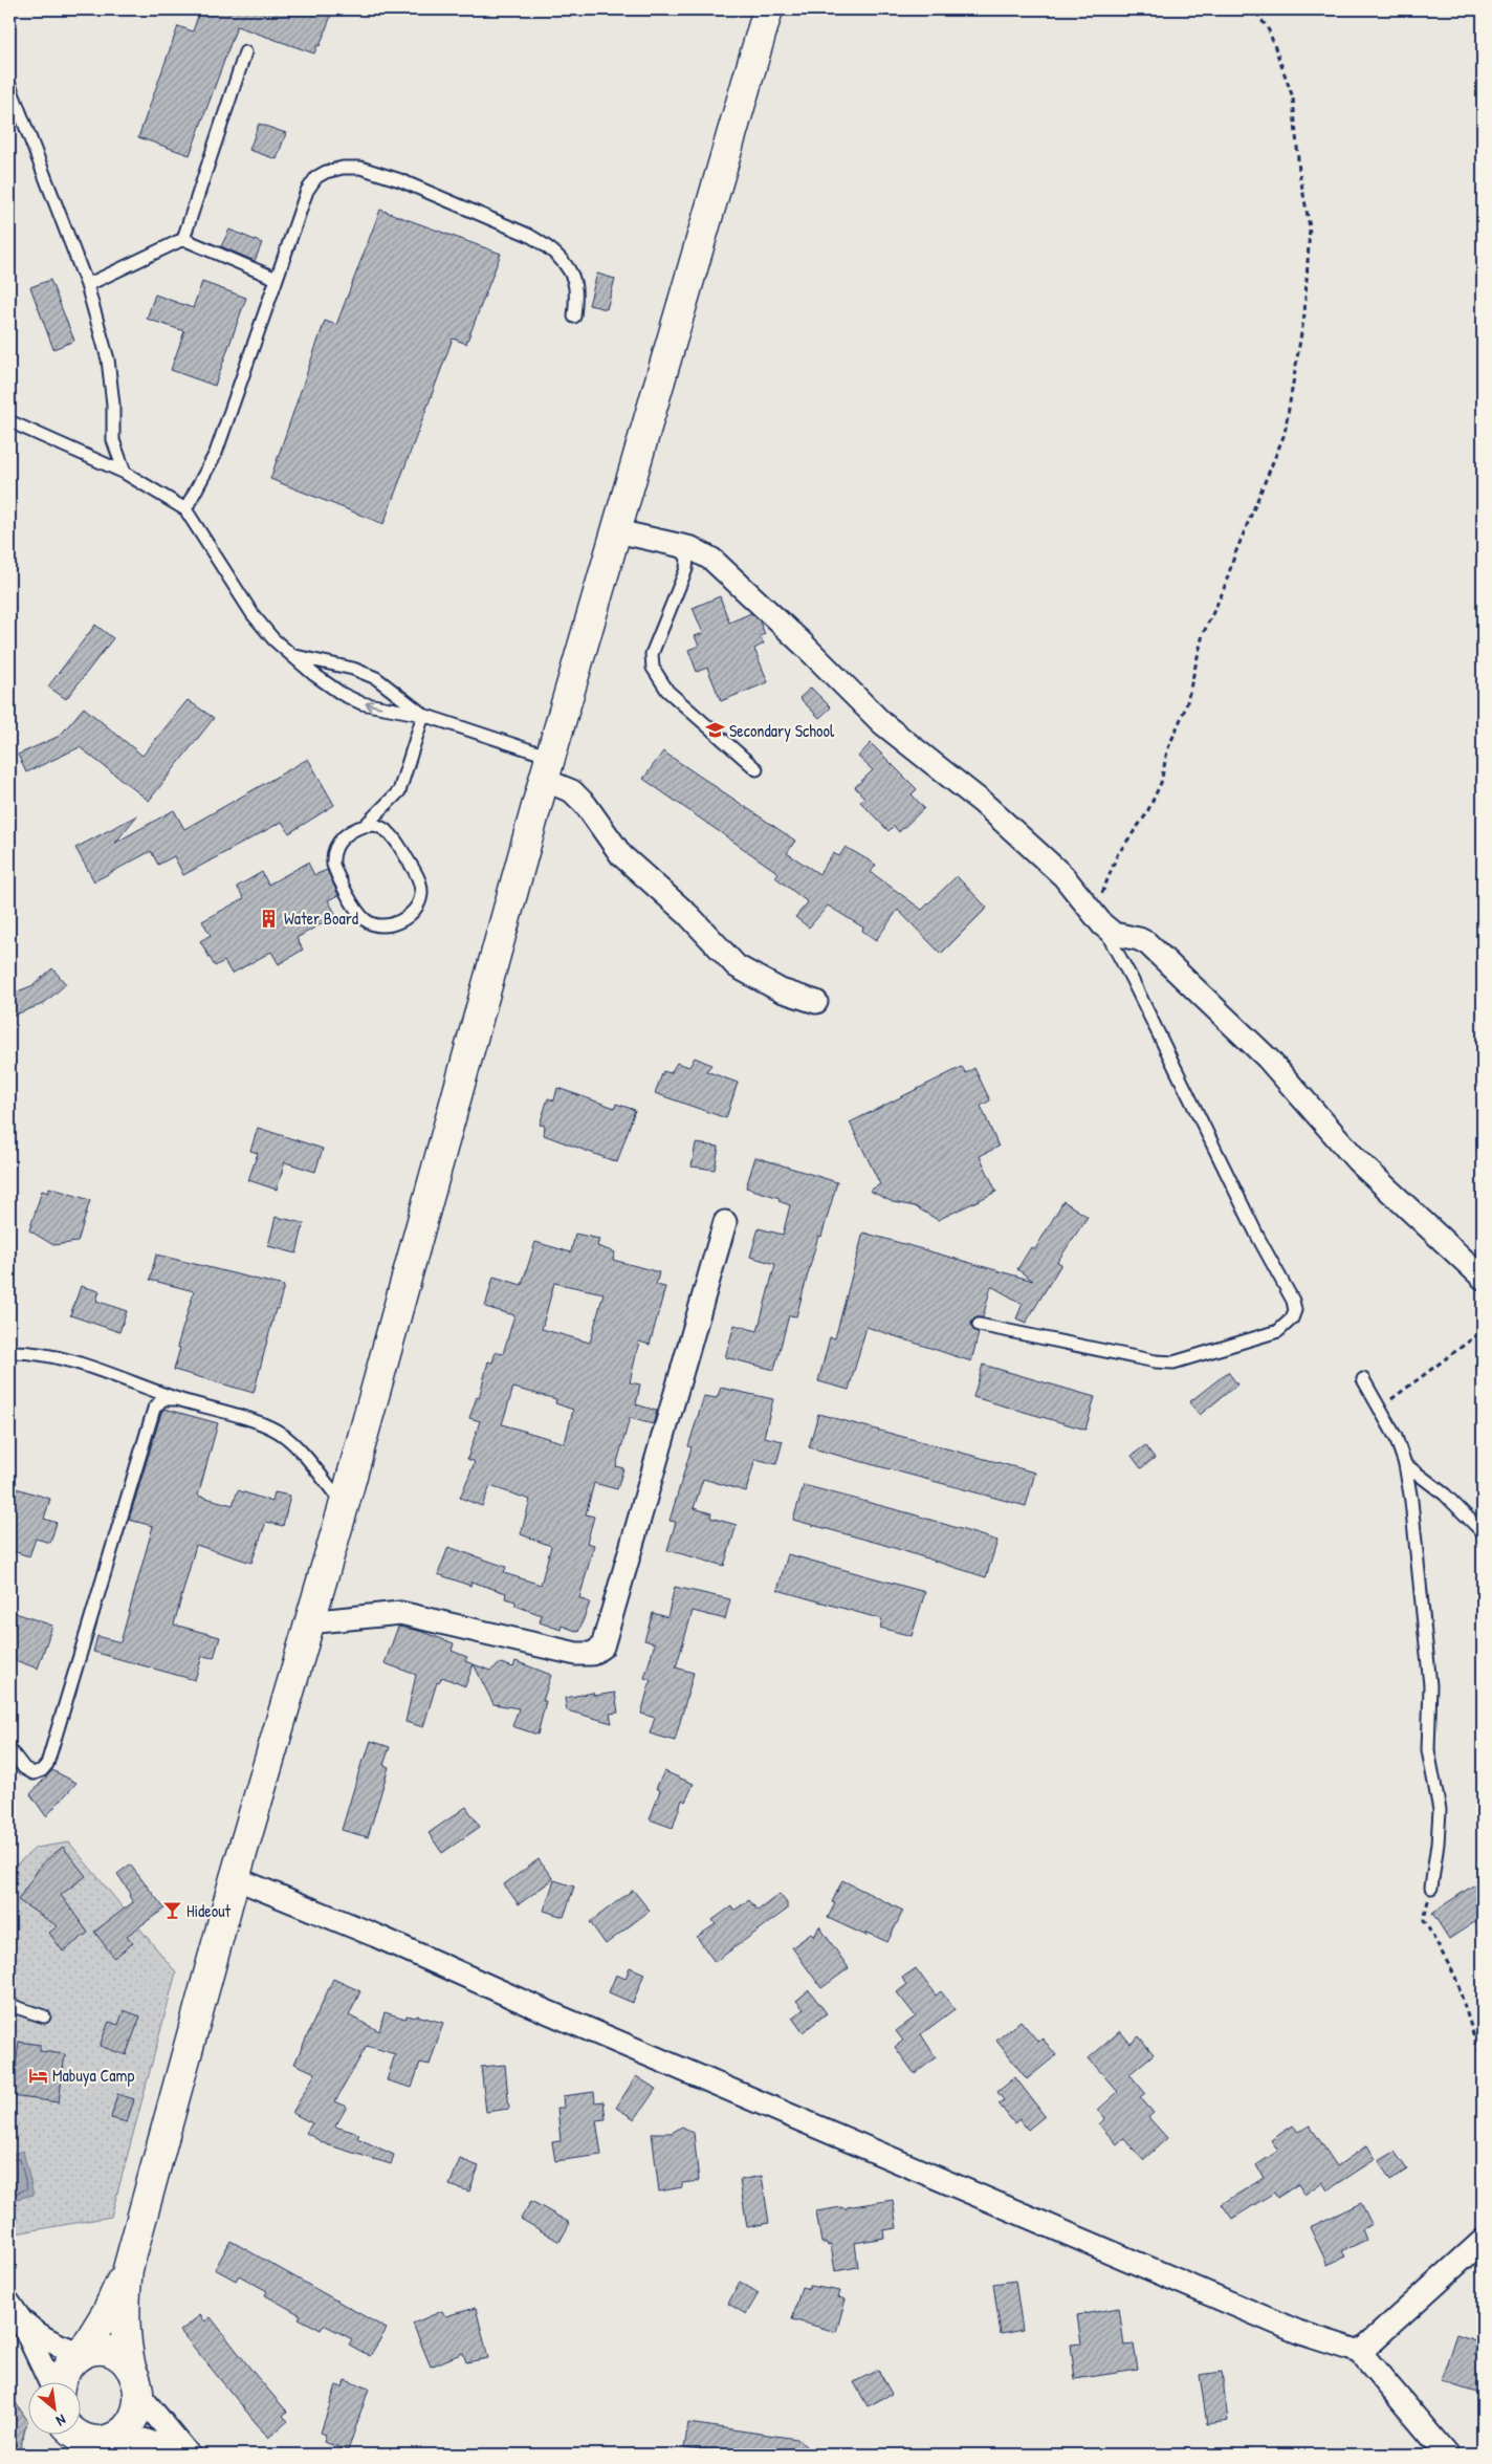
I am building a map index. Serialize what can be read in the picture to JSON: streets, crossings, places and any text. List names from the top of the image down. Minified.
{"places":{"school or university":["Secondary School"],"building":["Water Board"],"bar":["Hideout"],"hotel":["Mabuya Camp"]},"north":"bottom right"}
